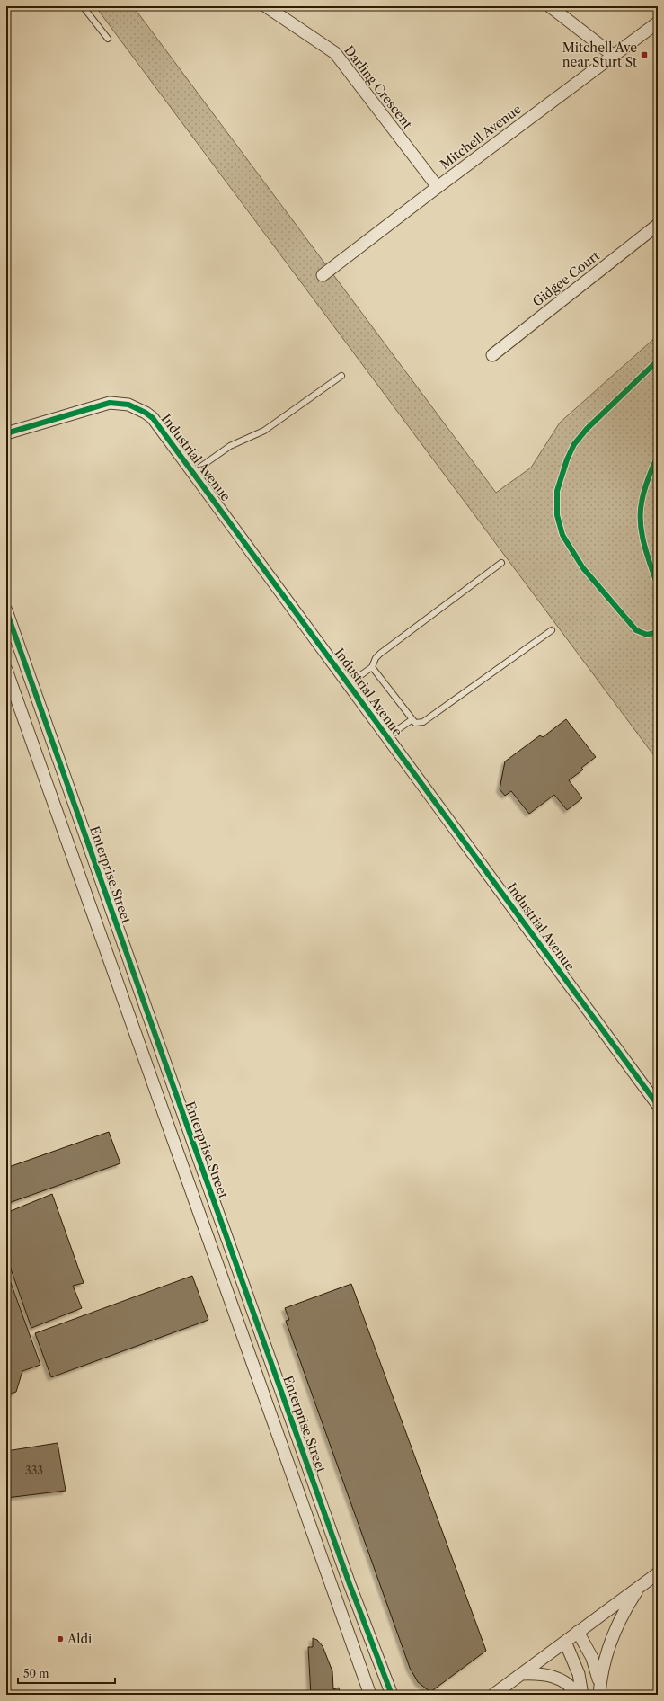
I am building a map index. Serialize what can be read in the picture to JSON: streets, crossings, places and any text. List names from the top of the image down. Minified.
{"streets":{"street":["Darling Crescent","Mitchell Avenue","Gidgee Court","Industrial Avenue","Enterprise Street"]},"crossings":[["Darling Crescent","Mitchell Avenue"]],"places":{"transit":["Mitchell Ave near Sturt St"],"other":["Aldi"]},"house_numbers":["333"],"scale_bar":"50 m"}
